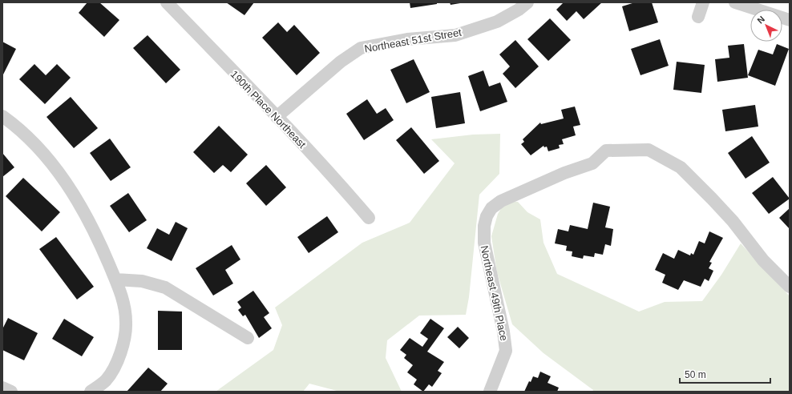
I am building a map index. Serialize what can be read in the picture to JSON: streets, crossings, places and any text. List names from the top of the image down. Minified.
{"streets":{"street":["Northeast 51st Street","190th Place Northeast","Northeast 49th Place"]},"crossings":[["Northeast 51st Street","190th Place Northeast"]],"scale_bar":"50 m","north":"top left"}
